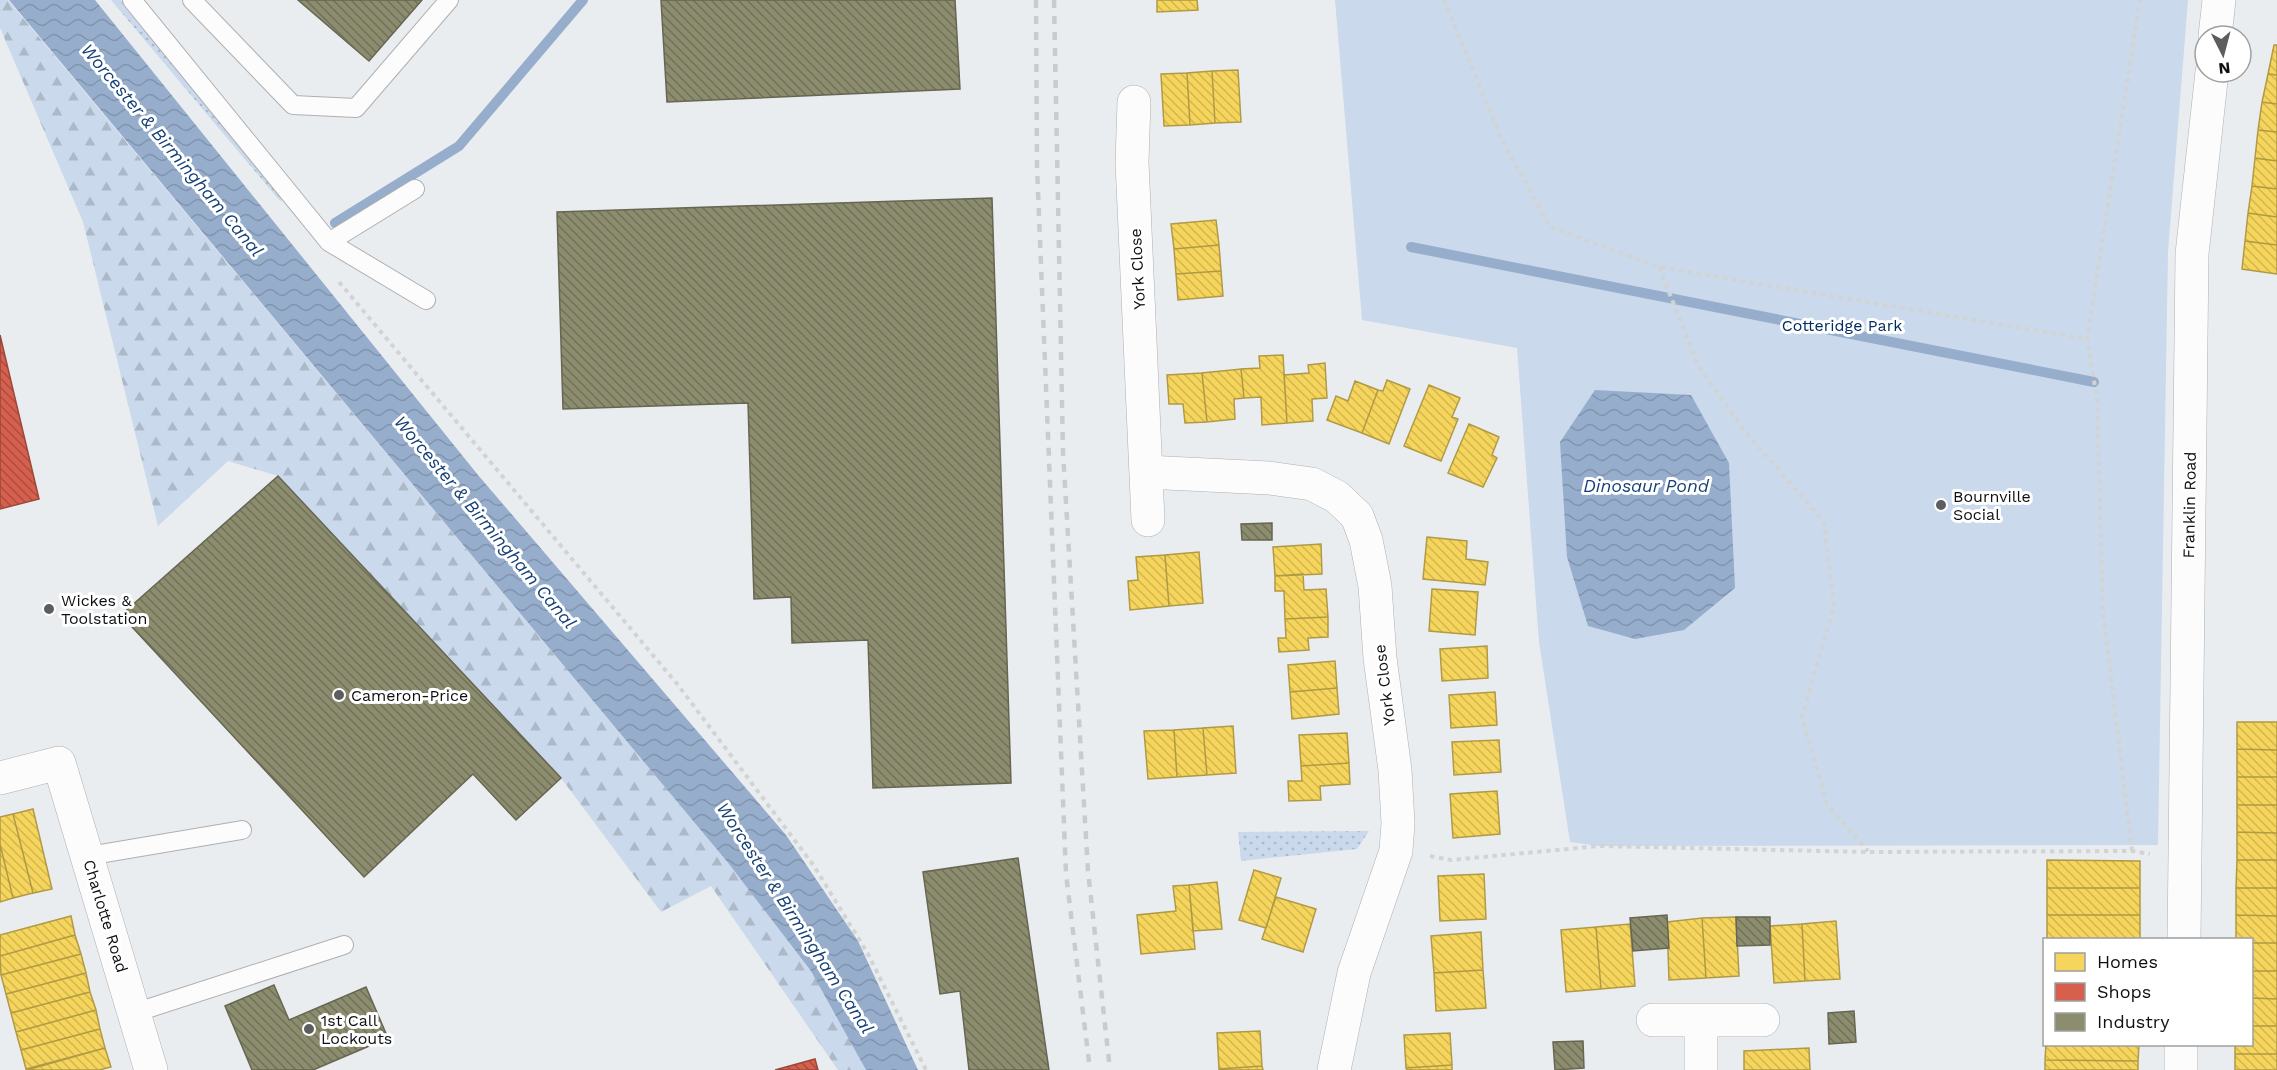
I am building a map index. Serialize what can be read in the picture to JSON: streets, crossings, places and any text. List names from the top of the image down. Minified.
{"streets":{"street":["York Close","Franklin Road","Charlotte Road"]},"water":["Worcester & Birmingham Canal","Dinosaur Pond"],"parks":["Cotteridge Park"],"places":["Bournville Social","Wickes & Toolstation","Cameron-Price","1st Call Lockouts"],"legend":["Homes","Shops","Industry"],"north":"bottom"}
